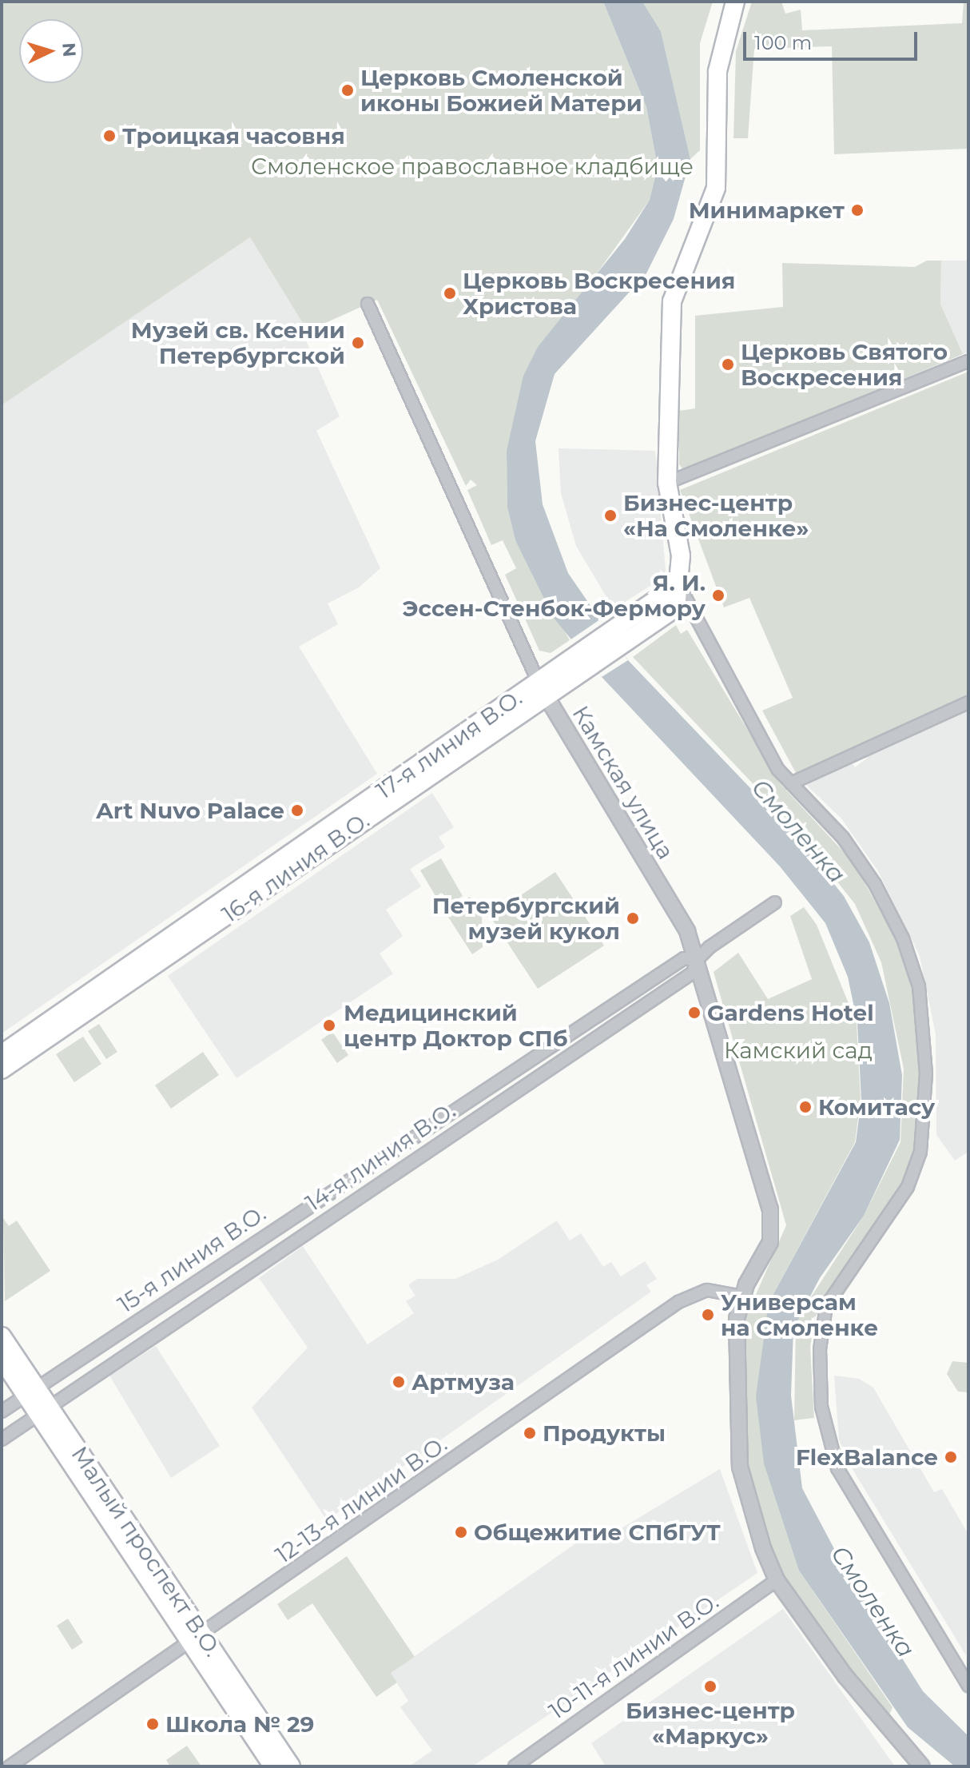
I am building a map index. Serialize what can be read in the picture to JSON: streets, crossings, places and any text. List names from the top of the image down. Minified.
{"streets":{"main road":["17-я линия В.О.","16-я линия В.О.","Малый проспект В.О."],"street":["Камская улица","14-я линия В.О.","15-я линия В.О.","12-13-я линии В.О.","10-11-я линии В.О."]},"crossings":[["17-я линия В.О.","Камская улица"],["17-я линия В.О.","16-я линия В.О."],["Камская улица","16-я линия В.О."],["Камская улица","14-я линия В.О."],["Камская улица","15-я линия В.О."],["Камская улица","12-13-я линии В.О."],["Камская улица","10-11-я линии В.О."],["14-я линия В.О.","15-я линия В.О."],["14-я линия В.О.","Малый проспект В.О."],["15-я линия В.О.","Малый проспект В.О."],["12-13-я линии В.О.","Малый проспект В.О."]],"water":["Смоленка"],"parks":["Смоленское православное кладбище","Камский сад"],"places":["Церковь Смоленской иконы Божией Матери","Троицкая часовня","Минимаркет","Церковь Воскресения Христова","Музей св. Ксении Петербургской","Церковь Святого Воскресения","Бизнес-центр «На Смоленке»","Я. И. Эссен-Стенбок-Фермору","Art Nuvo Palace","Петербургский музей кукол","Gardens Hotel","Медицинский центр Доктор СПб","Комитасу","Универсам на Смоленке","Артмуза","Продукты","FlexBalance","Общежитие СПбГУТ","Бизнес-центр «Маркус»","Школа № 29"],"scale_bar":"100 m","north":"right"}
